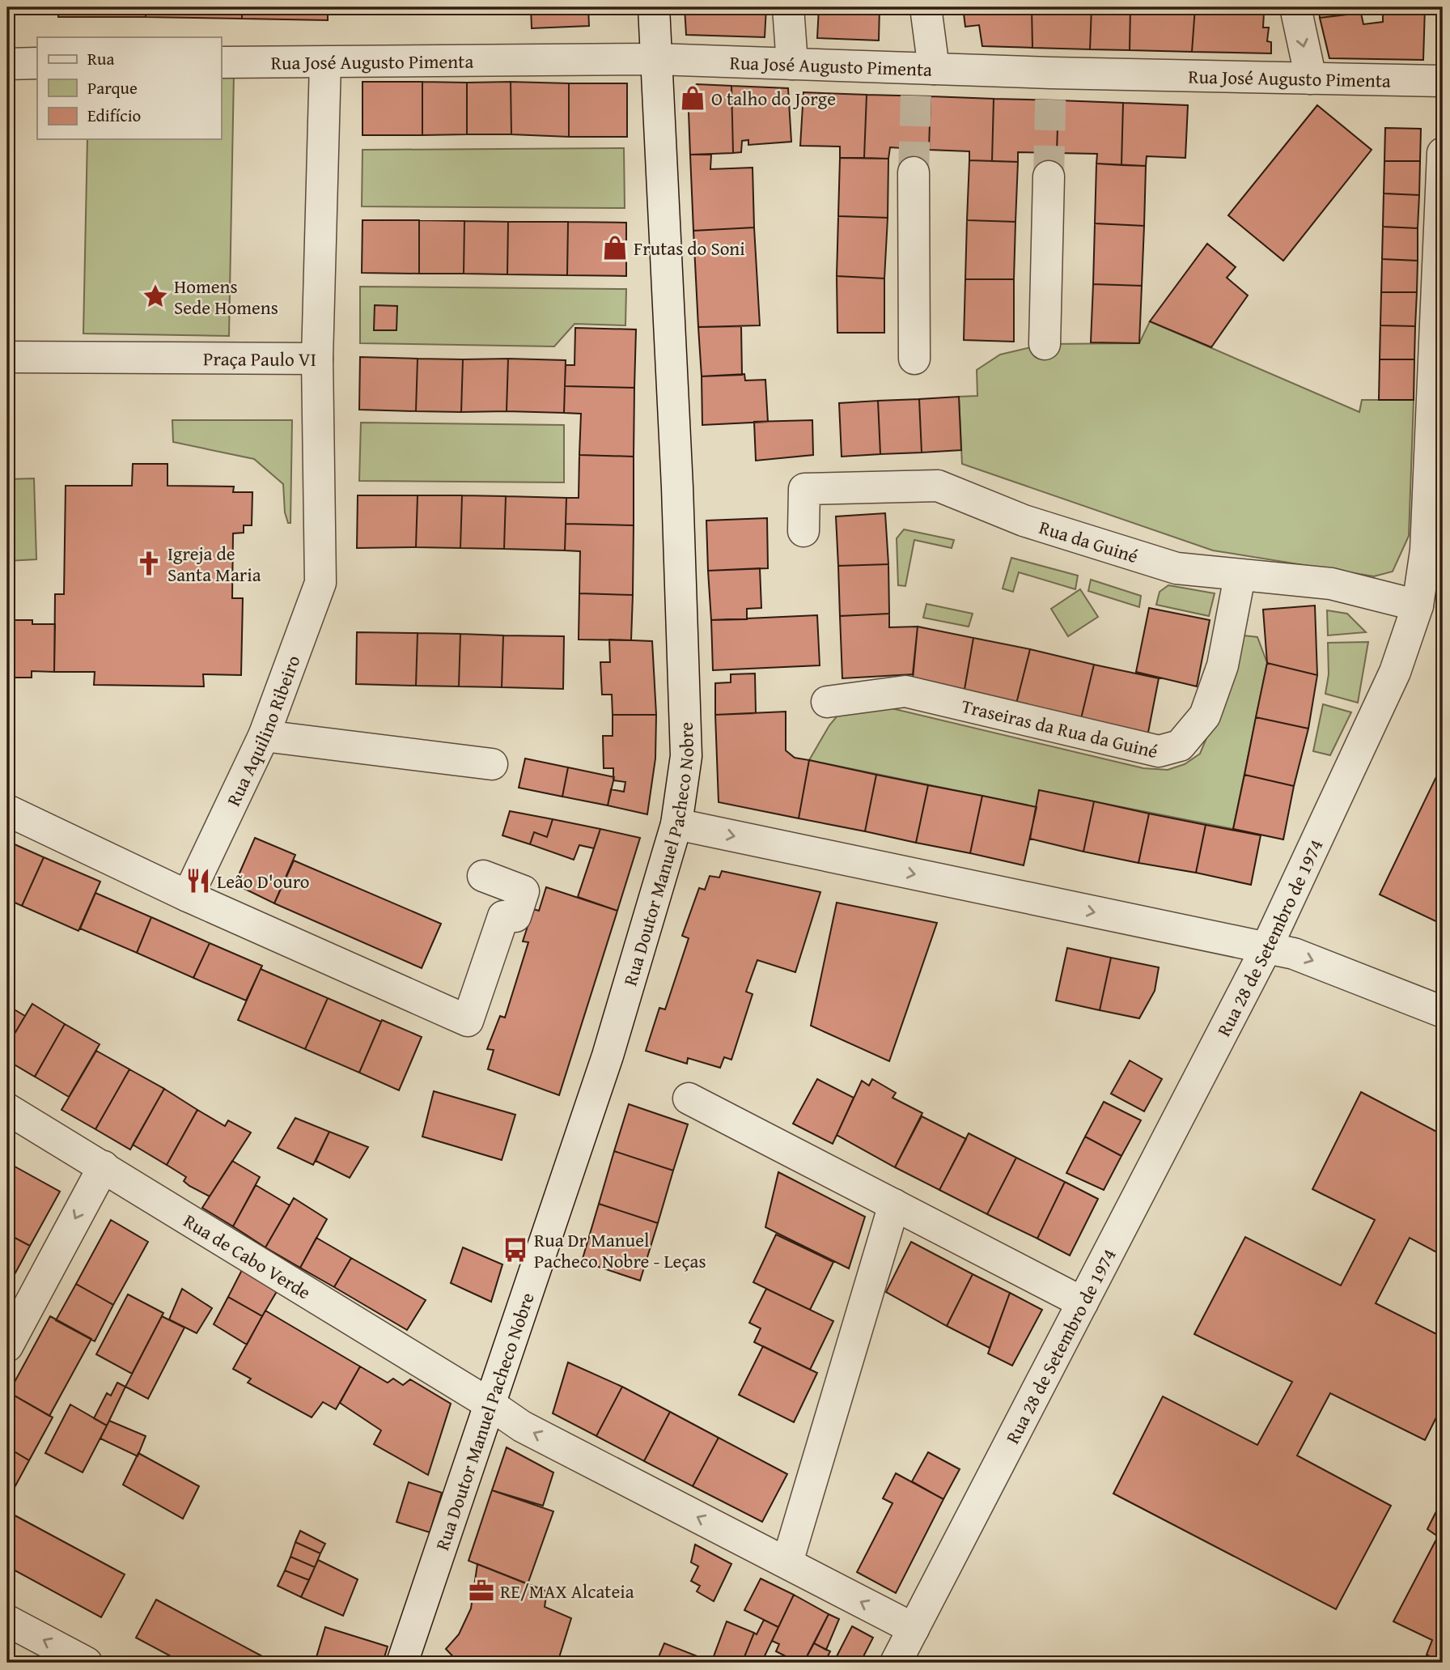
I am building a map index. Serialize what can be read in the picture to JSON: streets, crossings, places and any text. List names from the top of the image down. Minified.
{"streets":{"street":["Rua José Augusto Pimenta","Praça Paulo VI","Rua da Guiné","Traseiras da Rua da Guiné","Rua Aquilino Ribeiro","Rua Doutor Manuel Pacheco Nobre","Rua 28 de Setembro de 1974","Rua de Cabo Verde"]},"crossings":[["Rua José Augusto Pimenta","Praça Paulo VI"],["Rua José Augusto Pimenta","Rua Doutor Manuel Pacheco Nobre"],["Praça Paulo VI","Rua Aquilino Ribeiro"],["Rua da Guiné","Traseiras da Rua da Guiné"],["Rua da Guiné","Rua 28 de Setembro de 1974"],["Rua Doutor Manuel Pacheco Nobre","Rua de Cabo Verde"],["Rua 28 de Setembro de 1974","Rua de Cabo Verde"]],"one_way":["Rua de Cabo Verde"],"places":{"shop":["O talho do Jorge","Frutas do Soni"],"place":["Homens Sede Homens"],"church":["Igreja de Santa Maria"],"restaurant":["Leão D'ouro"],"bus stop":["Rua Dr Manuel Pacheco Nobre - Leças"],"office":["RE/MAX Alcateia"]},"legend":["Rua","Parque","Edifício"]}
